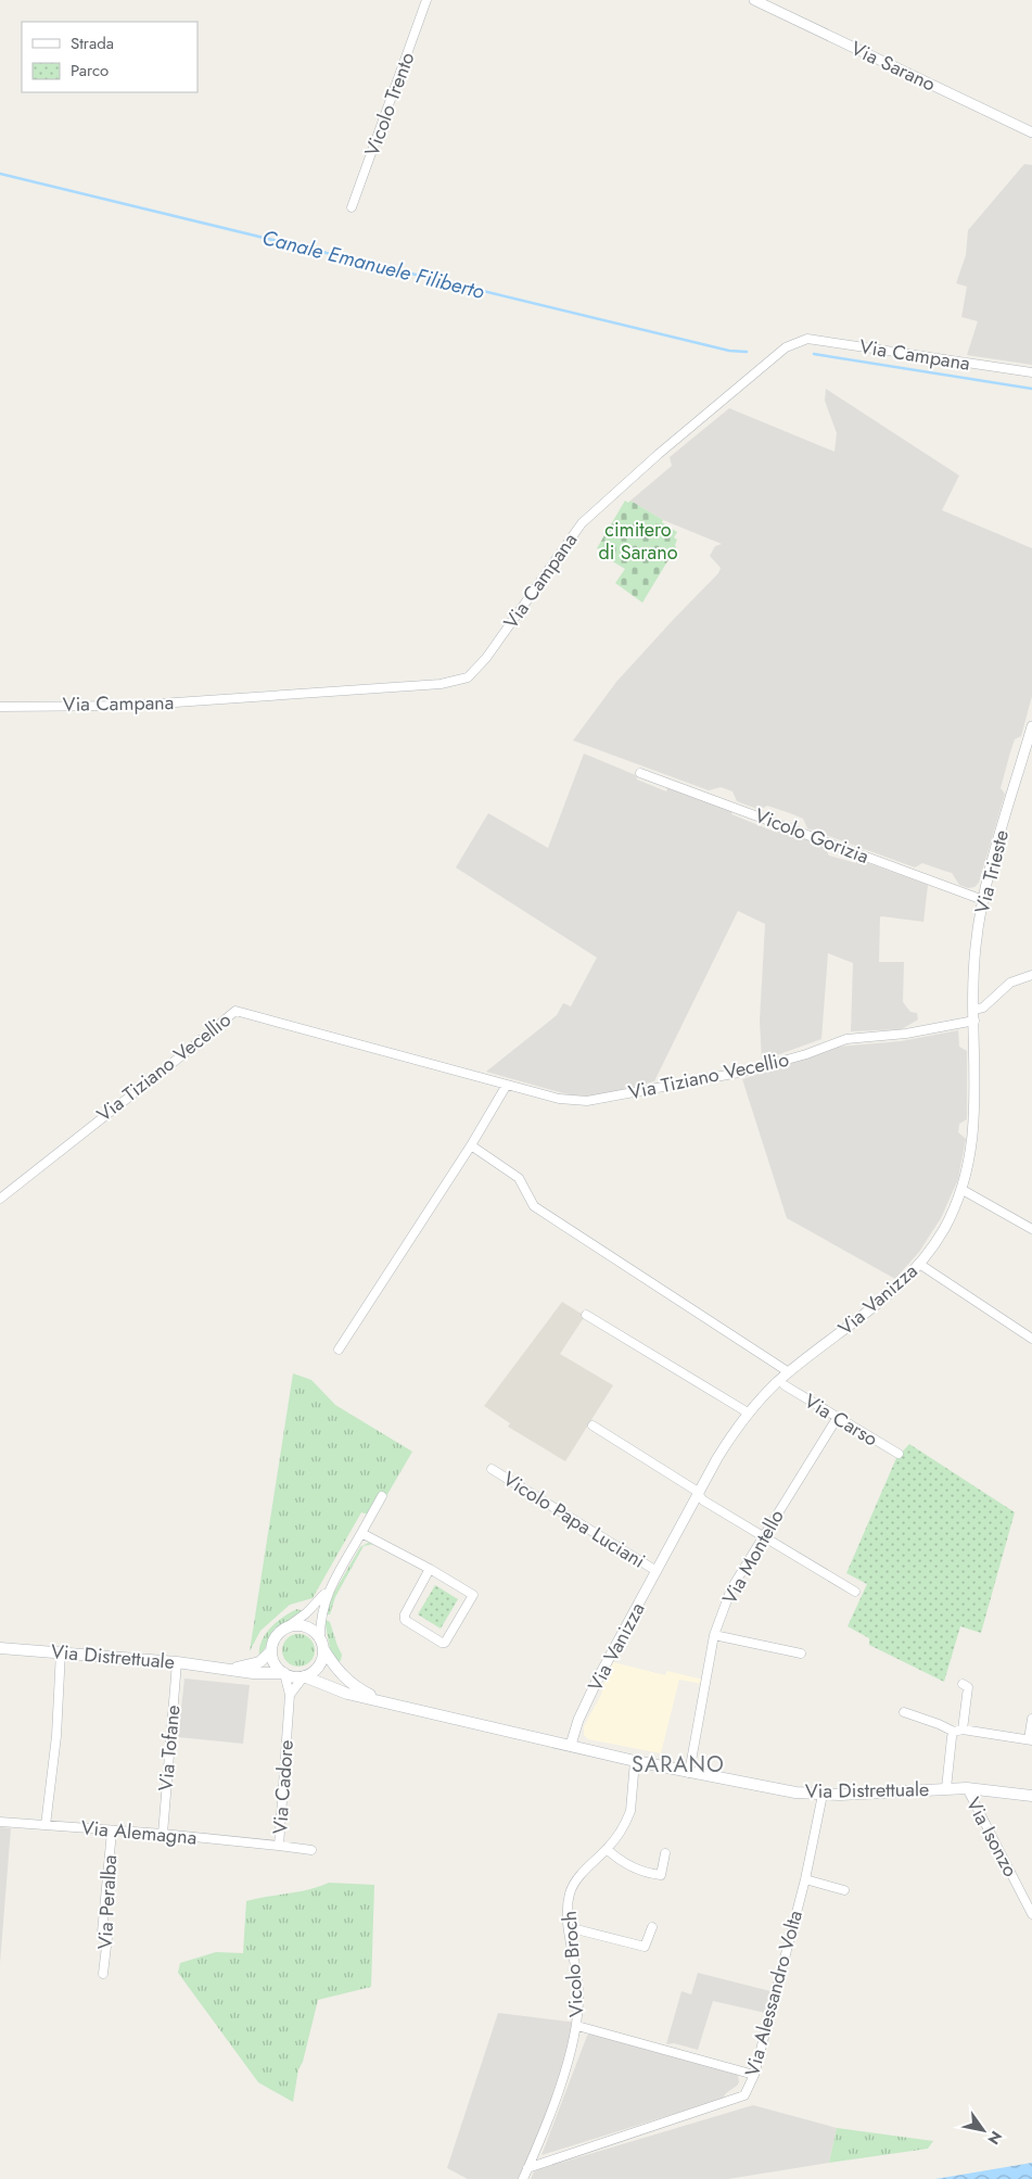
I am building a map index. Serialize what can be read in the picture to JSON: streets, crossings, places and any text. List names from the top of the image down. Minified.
{"streets":{"main road":["Via Distrettuale"],"street":["Via Sarano","Vicolo Trento","Via Campana","Vicolo Gorizia","Via Trieste","Via Tiziano Vecellio","Via Vanizza","Via Carso","Vicolo Papa Luciani","Via Montello","Via Tofane","Via Cadore","Via Alemagna","Via Isonzo","Via Peralba","Vicolo Broch","Via Alessandro Volta"]},"crossings":[["Vicolo Gorizia","Via Trieste"],["Via Trieste","Via Tiziano Vecellio"],["Via Trieste","Via Vanizza"],["Via Tiziano Vecellio","Via Vanizza"],["Via Vanizza","Vicolo Papa Luciani"],["Via Vanizza","Via Distrettuale"],["Via Carso","Via Montello"],["Via Montello","Via Distrettuale"],["Via Distrettuale","Via Tofane"],["Via Distrettuale","Via Cadore"],["Via Distrettuale","Via Isonzo"],["Via Distrettuale","Vicolo Broch"],["Via Distrettuale","Via Alessandro Volta"],["Via Tofane","Via Alemagna"],["Via Cadore","Via Alemagna"],["Via Alemagna","Via Peralba"],["Vicolo Broch","Via Alessandro Volta"]],"districts":["SARANO"],"water":["Canale Emanuele Filiberto"],"parks":["cimitero di Sarano"],"legend":["Strada","Parco"],"north":"bottom right"}
